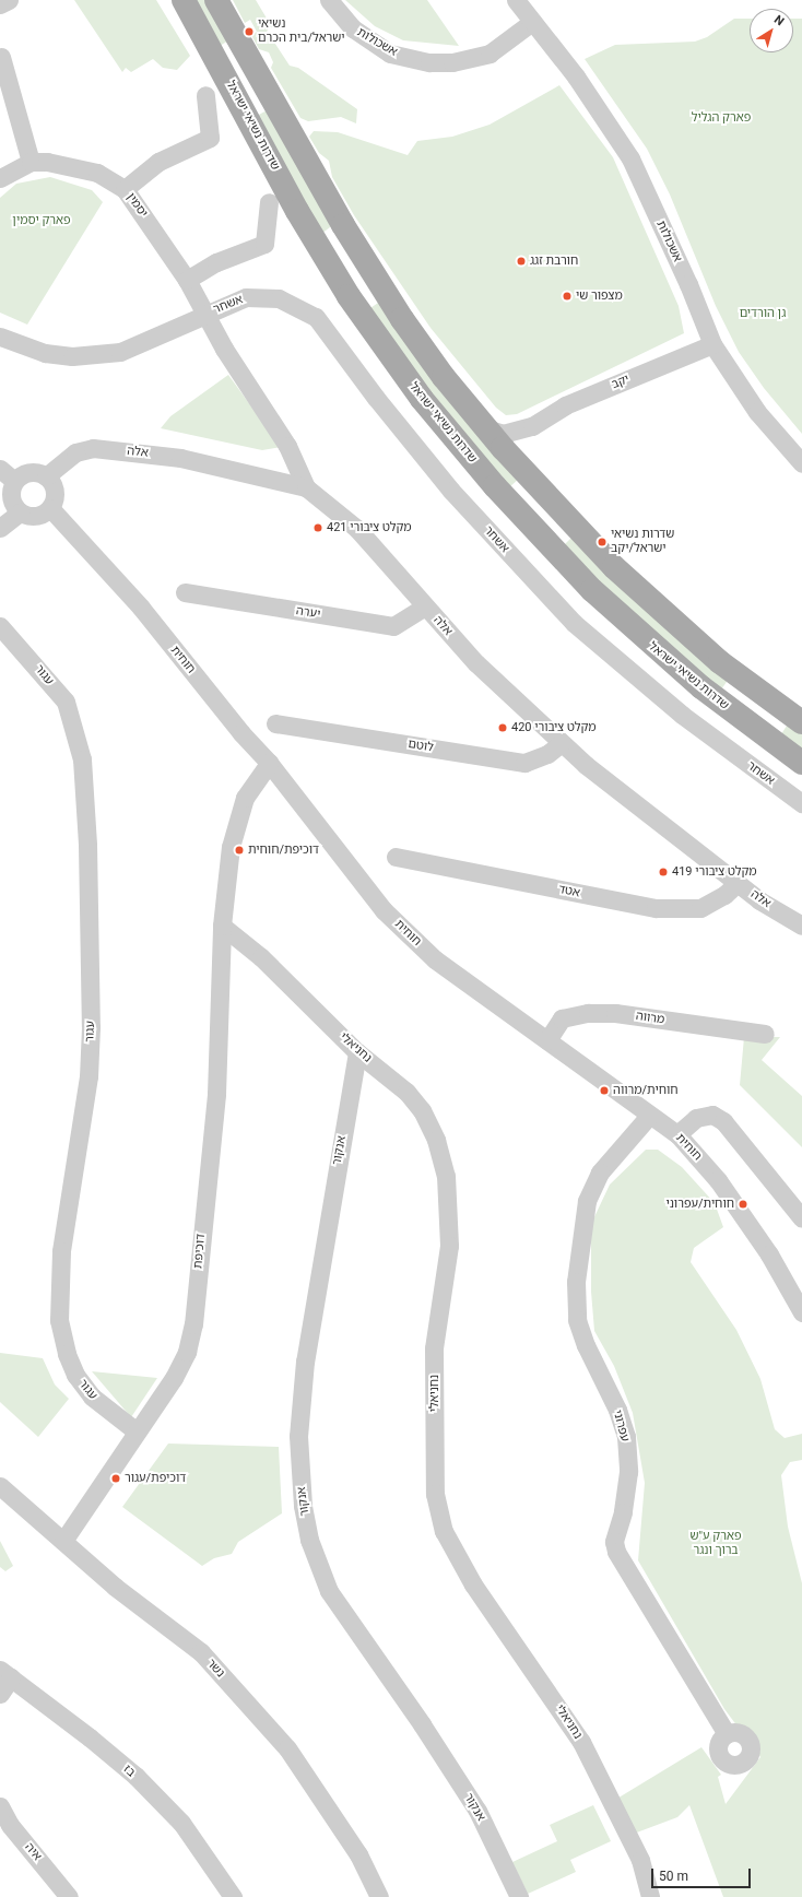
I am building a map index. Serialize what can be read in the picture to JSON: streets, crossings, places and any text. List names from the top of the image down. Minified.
{"streets":{"main road":["שדרות נשיאי ישראל"],"street":["אשכולות","יסמין","אשחר","יקב","אלה","יערה","חוחית","עגור","לוטם","אטד","מרווה","נחניאלי","אנקור","דוכיפת","עפרוני","נשר","בז","איה"]},"crossings":[["אשכולות","יקב"],["יסמין","אשחר"],["יסמין","אלה"],["אלה","יערה"],["אלה","חוחית"],["אלה","לוטם"],["אלה","אטד"],["חוחית","מרווה"],["חוחית","דוכיפת"],["חוחית","עפרוני"],["עגור","דוכיפת"],["נחניאלי","אנקור"],["נחניאלי","דוכיפת"],["דוכיפת","נשר"]],"parks":["פארק הגליל","פארק יסמין","גן הורדים","פארק ע\"ש ברוך ונגר"],"places":["נשיאי ישראל/בית הכרם","חורבת זגג","מצפור שי","מקלט ציבורי 421","שדרות נשיאי ישראל/יקב","מקלט ציבורי 420","דוכיפת/חוחית","מקלט ציבורי 419","חוחית/מרווה","חוחית/עפרוני","דוכיפת/עגור"],"scale_bar":"50 m","north":"top right"}
